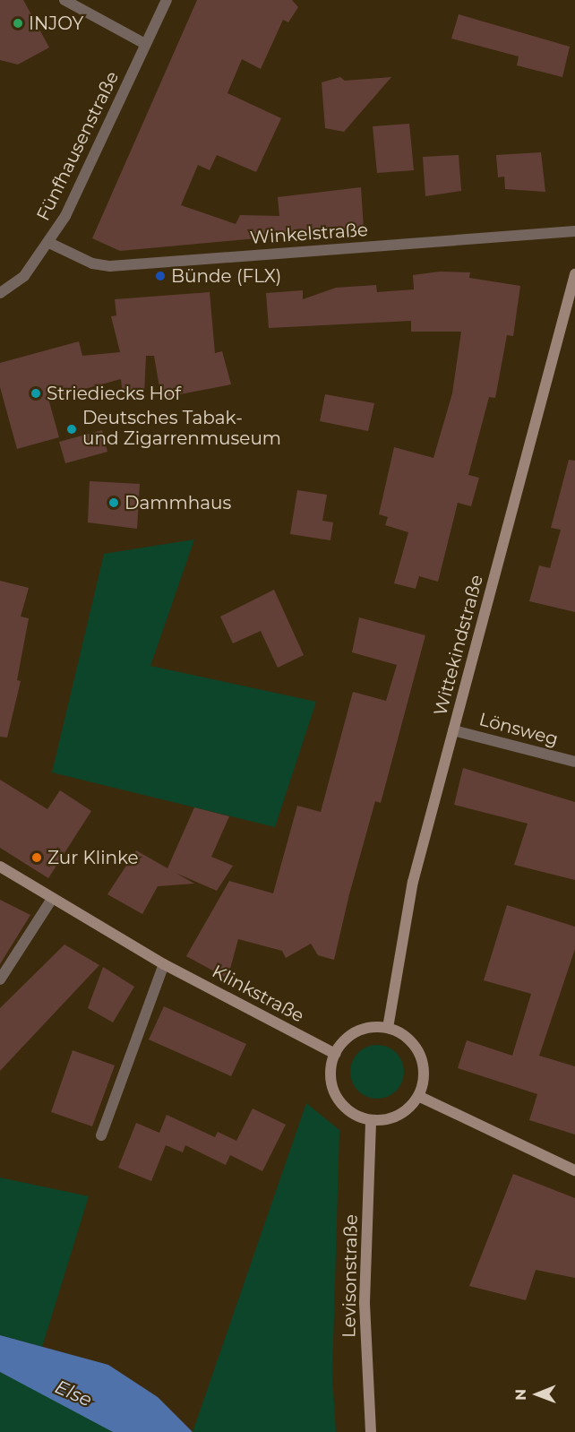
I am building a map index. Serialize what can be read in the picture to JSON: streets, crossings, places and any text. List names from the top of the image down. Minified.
{"streets":{"main road":["Wittekindstraße","Klinkstraße","Levisonstraße"],"street":["Fünfhausenstraße","Winkelstraße","Lönsweg"]},"crossings":[["Fünfhausenstraße","Winkelstraße"],["Wittekindstraße","Lönsweg"],["Wittekindstraße","Klinkstraße"],["Wittekindstraße","Levisonstraße"],["Klinkstraße","Levisonstraße"]],"water":["Else"],"places":["INJOY","Bünde (FLX)","Striediecks Hof","Deutsches Tabak- und Zigarrenmuseum","Dammhaus","Zur Klinke"],"north":"left"}
